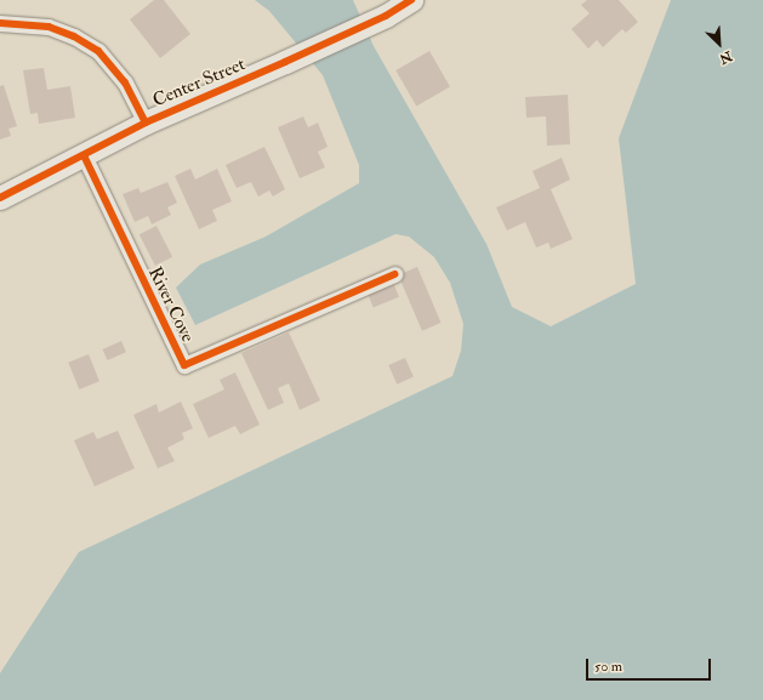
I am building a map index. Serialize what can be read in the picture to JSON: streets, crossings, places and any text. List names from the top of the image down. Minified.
{"streets":{"street":["Center Street","River Cove"]},"crossings":[["Center Street","River Cove"]],"scale_bar":"50 m","north":"bottom right"}
